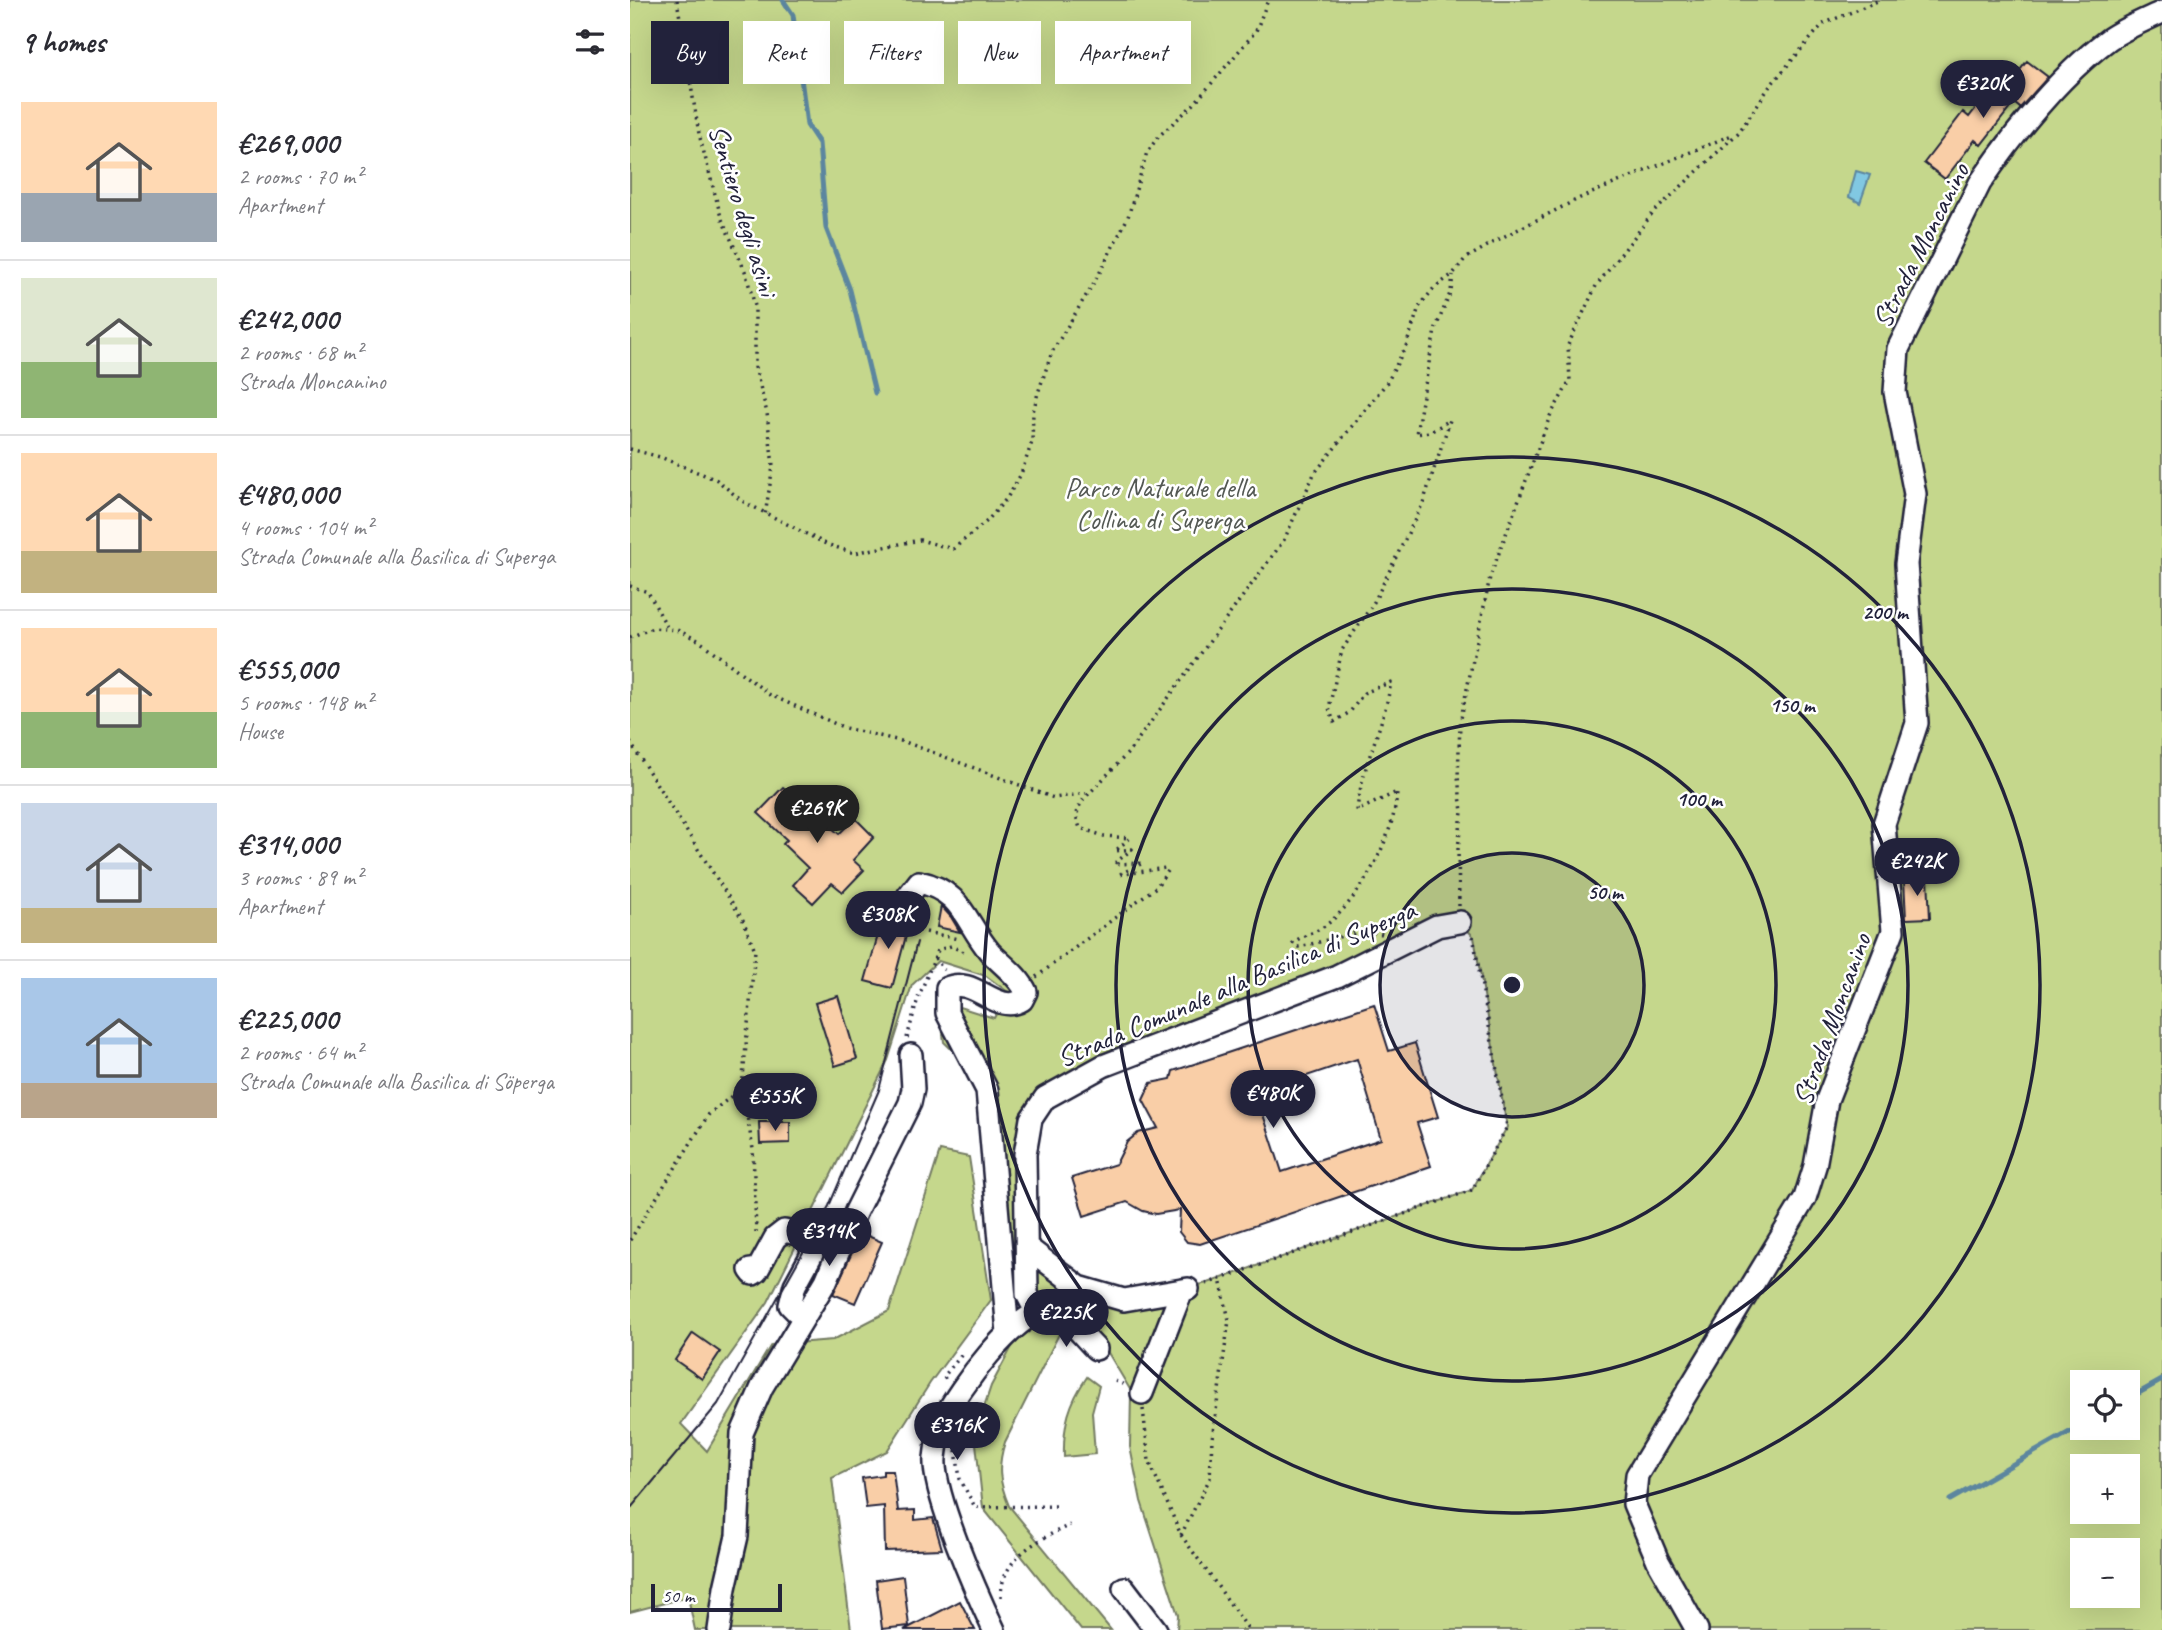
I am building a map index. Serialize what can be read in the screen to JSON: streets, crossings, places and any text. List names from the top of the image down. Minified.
{"streets":{"street":["Strada Moncanino","Strada Comunale alla Basilica di Superga"],"path":["Sentiero degli asini"]},"parks":["Parco Naturale della Collina di Superga"],"scale_bar":"50 m","page":{"heading":"9 homes","chip":["Buy","Rent","Filters","New","Apartment"],"price":["€320K","€269K","€242K","€308K","€480K","€555K","€314K","€225K","€316K"],"list":[{"name":"€269,000","note":"2 rooms · 70 m² · Apartment"},{"name":"€242,000","note":"2 rooms · 68 m² · Strada Moncanino"},{"name":"€480,000","note":"4 rooms · 104 m² · Strada Comunale alla Basilica di Superga"},{"name":"€555,000","note":"5 rooms · 148 m² · House"},{"name":"€314,000","note":"3 rooms · 89 m² · Apartment"},{"name":"€225,000","note":"2 rooms · 64 m² · Strada Comunale alla Basilica di Söperga"}],"map_buttons":["+","−"],"scale":"50 m"},"rings":["200 m","150 m","100 m","50 m"]}
